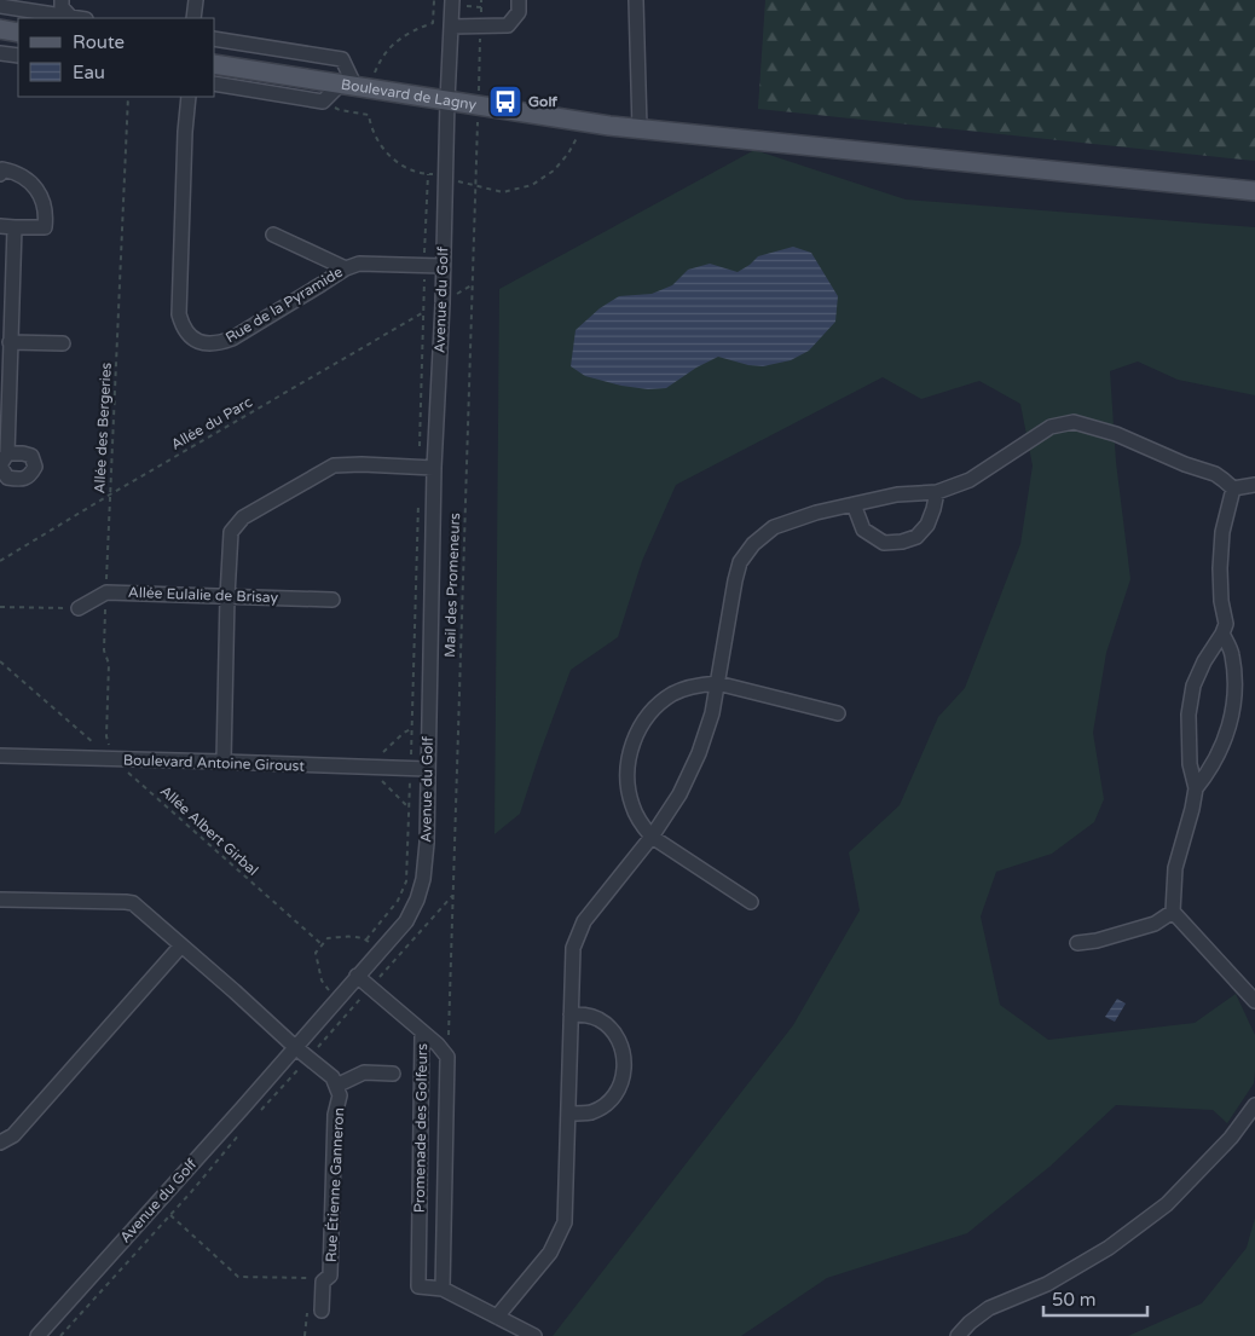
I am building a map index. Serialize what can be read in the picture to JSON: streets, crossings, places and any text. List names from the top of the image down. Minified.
{"streets":{"main road":["Boulevard de Lagny"],"street":["Avenue du Golf","Rue de la Pyramide","Allée Eulalie de Brisay","Boulevard Antoine Giroust","Promenade des Golfeurs","Rue Étienne Ganneron"],"path":["Allée du Parc","Allée des Bergeries","Mail des Promeneurs","Allée Albert Girbal"]},"crossings":[["Boulevard de Lagny","Avenue du Golf"],["Avenue du Golf","Rue de la Pyramide"],["Avenue du Golf","Boulevard Antoine Giroust"],["Avenue du Golf","Rue Étienne Ganneron"],["Allée du Parc","Allée des Bergeries"],["Allée des Bergeries","Allée Eulalie de Brisay"],["Allée des Bergeries","Boulevard Antoine Giroust"],["Allée des Bergeries","Allée Albert Girbal"],["Mail des Promeneurs","Promenade des Golfeurs"],["Boulevard Antoine Giroust","Allée Albert Girbal"]],"places":{"bus stop":["Golf"]},"legend":["Route","Eau"],"scale_bar":"50 m"}
